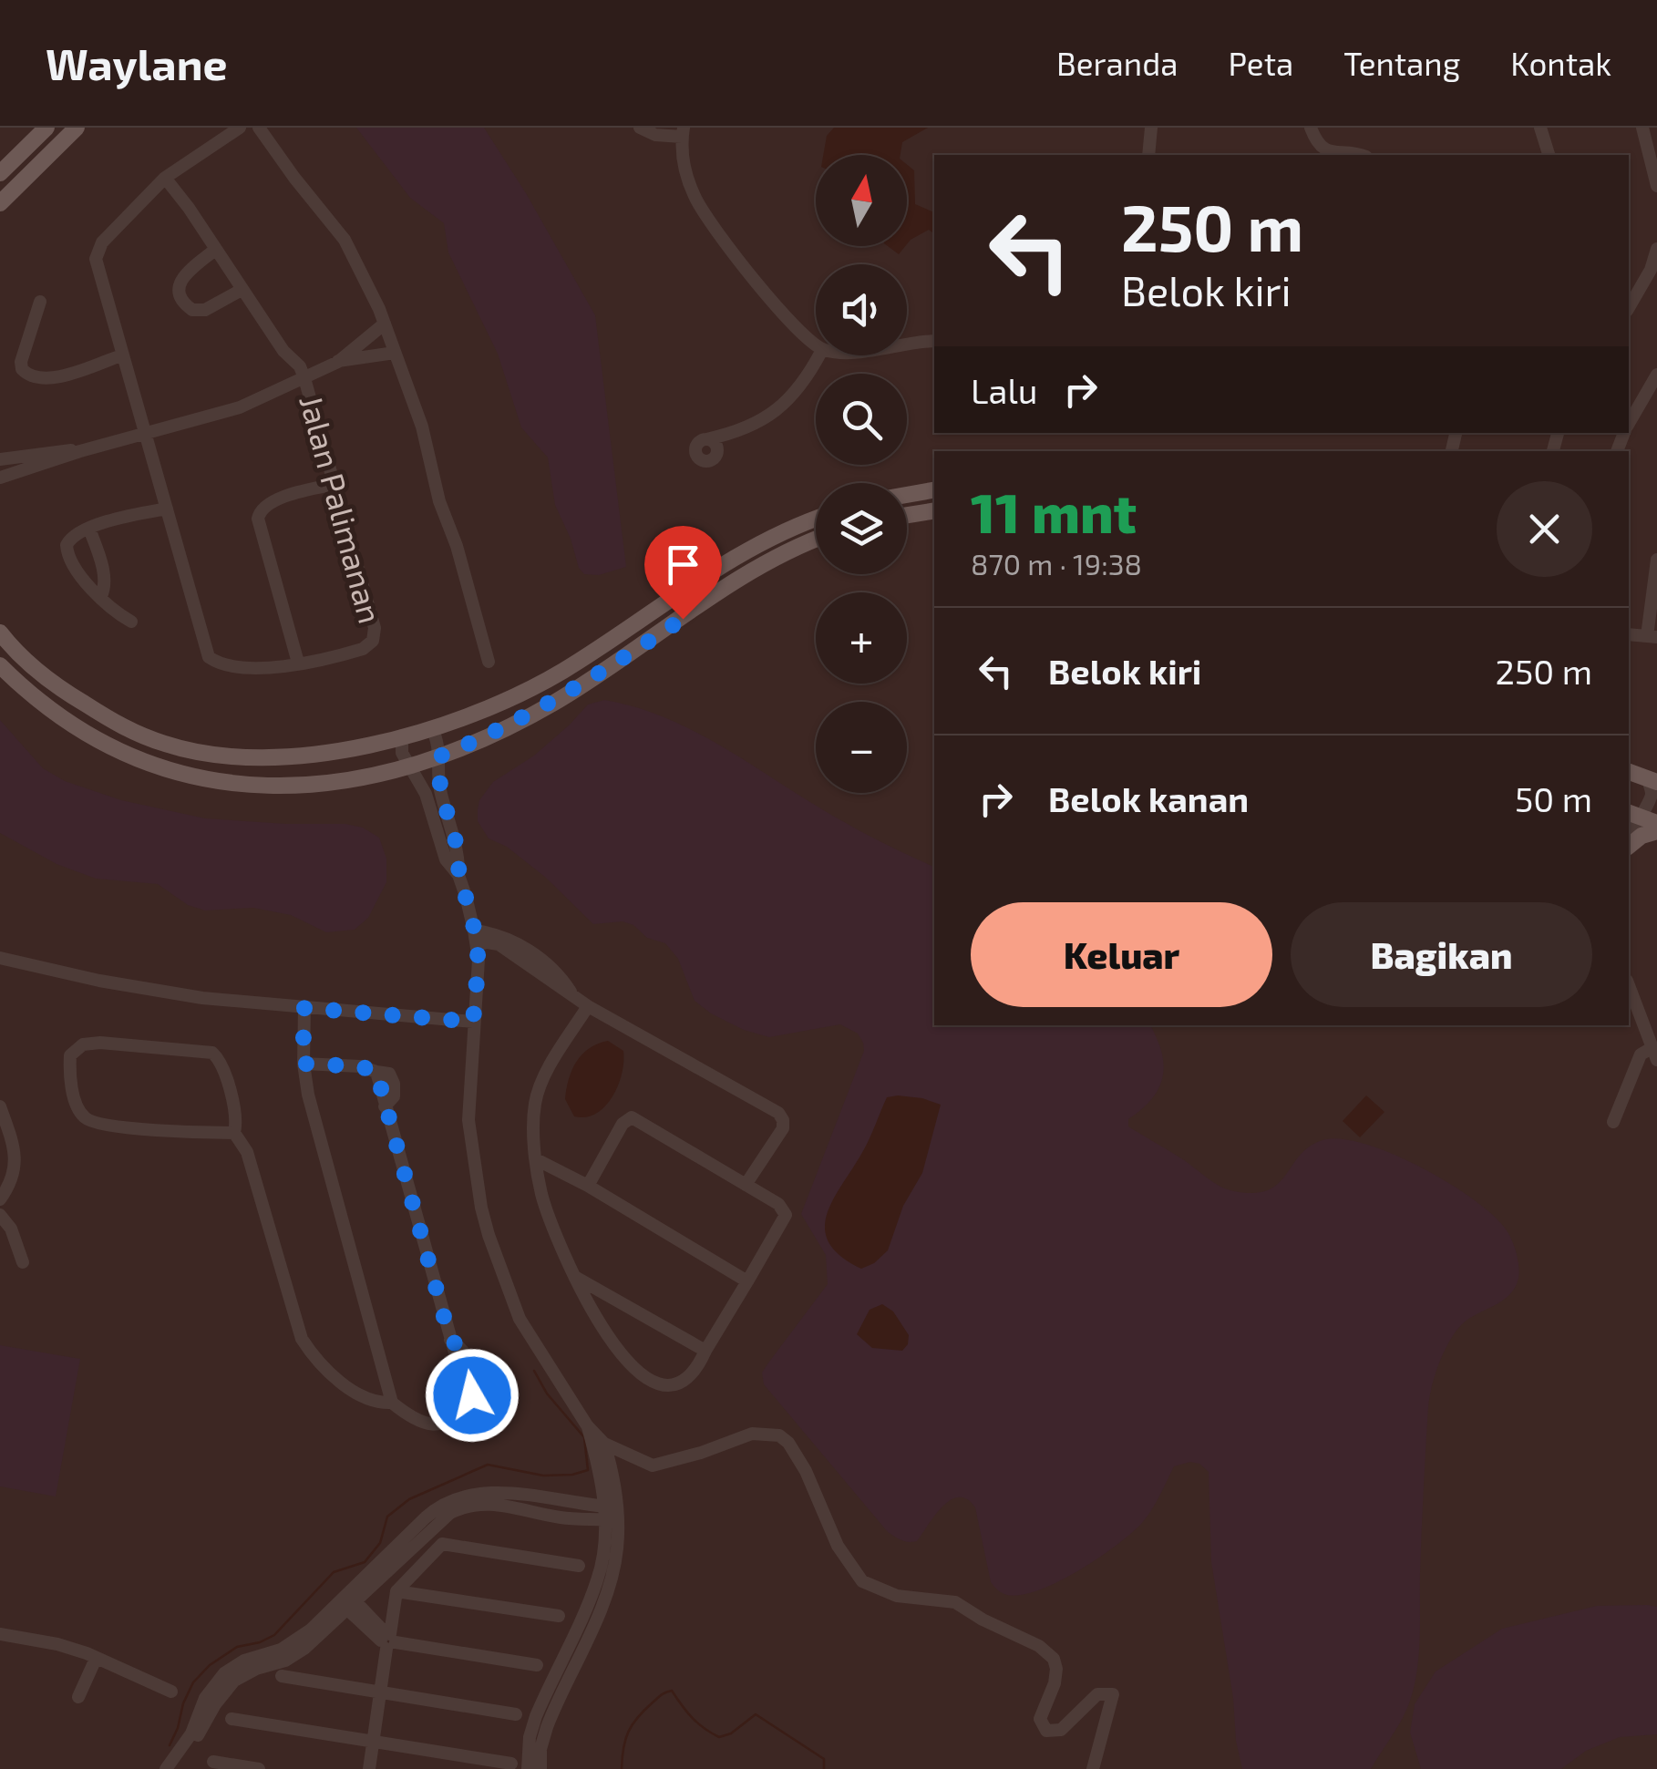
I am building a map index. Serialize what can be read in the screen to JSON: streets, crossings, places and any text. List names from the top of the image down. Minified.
{"streets":{"street":["Jalan Palimanan"]},"north":"top","page":{"header":"Waylane","nav":["Beranda","Peta","Tentang","Kontak"],"map_buttons":["+","−"],"turn":["250 m","Belok kiri"],"then":"Lalu","heading":["11 mnt","870 m · 19:38"],"list":[{"name":"Belok kiri","value":"250 m"},{"name":"Belok kanan","value":"50 m"}],"buttons":["Keluar","Bagikan"]}}
